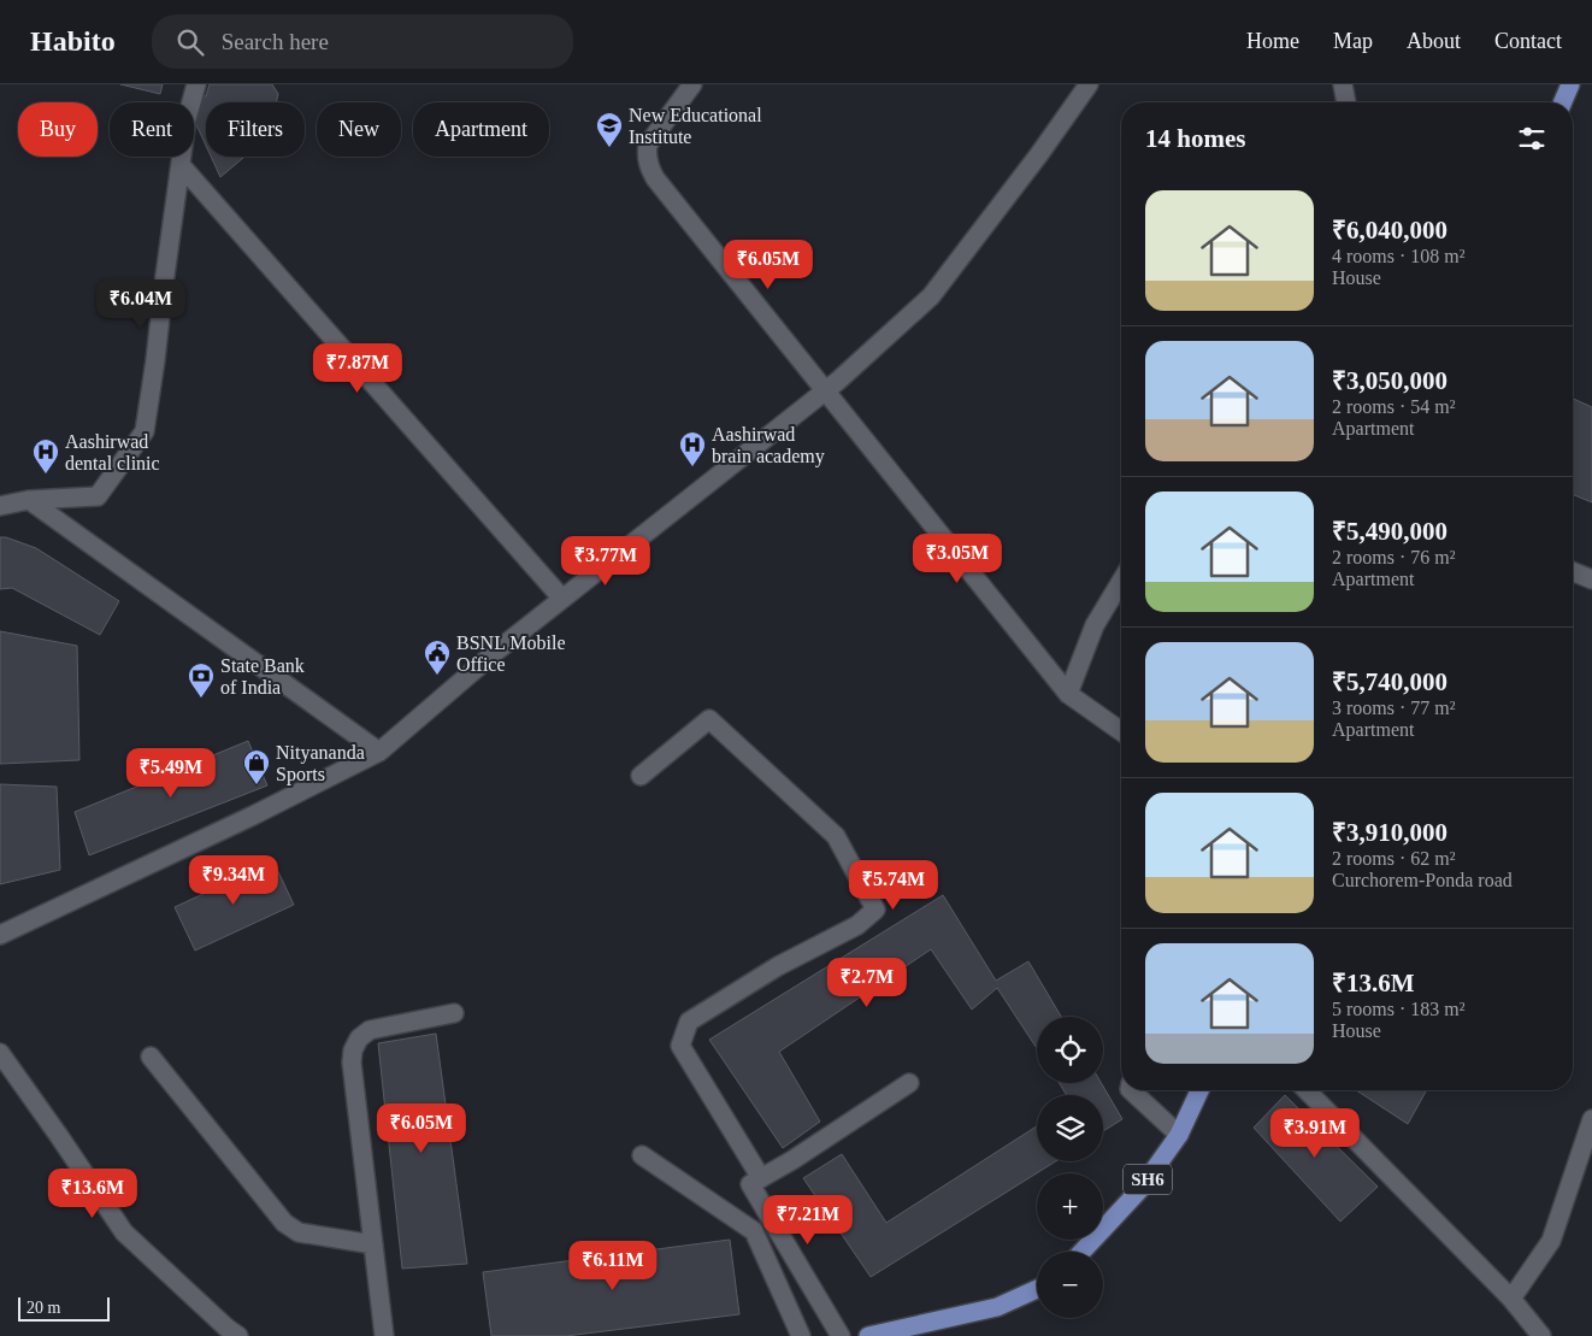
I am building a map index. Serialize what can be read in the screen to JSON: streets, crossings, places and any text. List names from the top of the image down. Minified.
{"streets":{"main road":["SH6"]},"places":{"school or university":["New Educational Institute"],"hospital":["Aashirwad brain academy","Aashirwad dental clinic"],"public building":["BSNL Mobile Office"],"bank":["State Bank of India"],"shop":["Nityananda Sports"]},"scale_bar":"20 m","page":{"header":"Habito","search":"Search here","nav":["Home","Map","About","Contact"],"chip":["Buy","Rent","Filters","New","Apartment"],"heading":"14 homes","list":[{"name":"₹6,040,000","note":"4 rooms · 108 m² · House"},{"name":"₹3,050,000","note":"2 rooms · 54 m² · Apartment"},{"name":"₹5,490,000","note":"2 rooms · 76 m² · Apartment"},{"name":"₹5,740,000","note":"3 rooms · 77 m² · Apartment"},{"name":"₹3,910,000","note":"2 rooms · 62 m² · Curchorem-Ponda road"},{"name":"₹13.6M","note":"5 rooms · 183 m² · House"}],"price":["₹6.05M","₹6.04M","₹7.87M","₹3.05M","₹3.77M","₹5.49M","₹9.34M","₹5.74M","₹2.7M","₹6.05M","₹3.91M","₹13.6M","₹7.21M","₹6.11M"],"map_buttons":["+","−"],"scale":"20 m"}}
